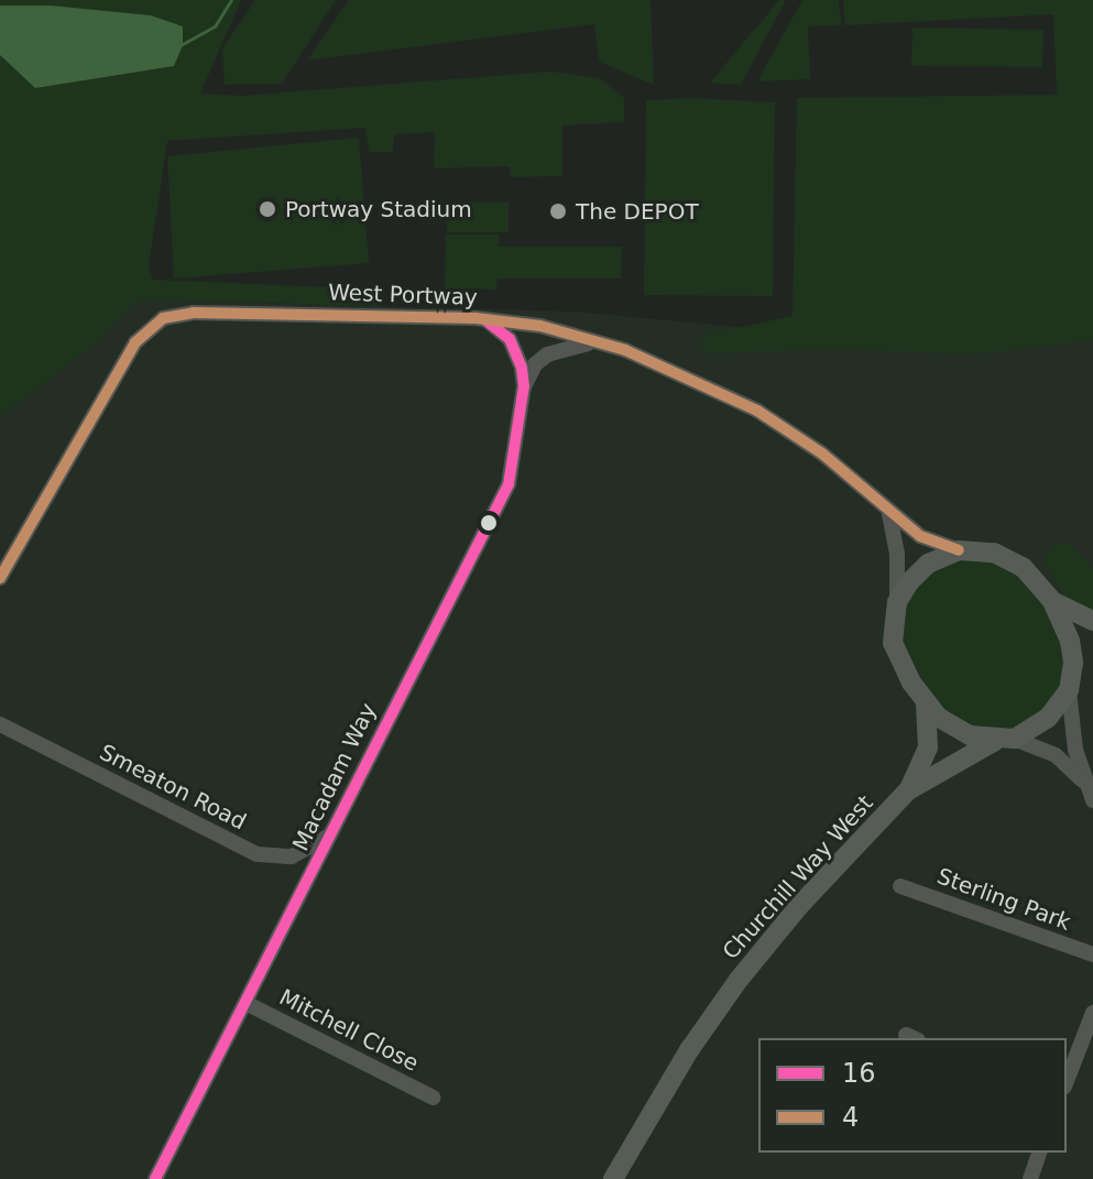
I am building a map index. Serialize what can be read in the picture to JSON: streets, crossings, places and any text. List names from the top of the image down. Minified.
{"streets":{"main road":["Churchill Way West"],"street":["West Portway","Macadam Way","Smeaton Road","Sterling Park","Mitchell Close"]},"crossings":[["West Portway","Churchill Way West"],["Macadam Way","Smeaton Road"],["Macadam Way","Mitchell Close"]],"places":["Portway Stadium","The DEPOT"],"lines":["transit line 4","transit line 16"],"legend":["16","4"]}
